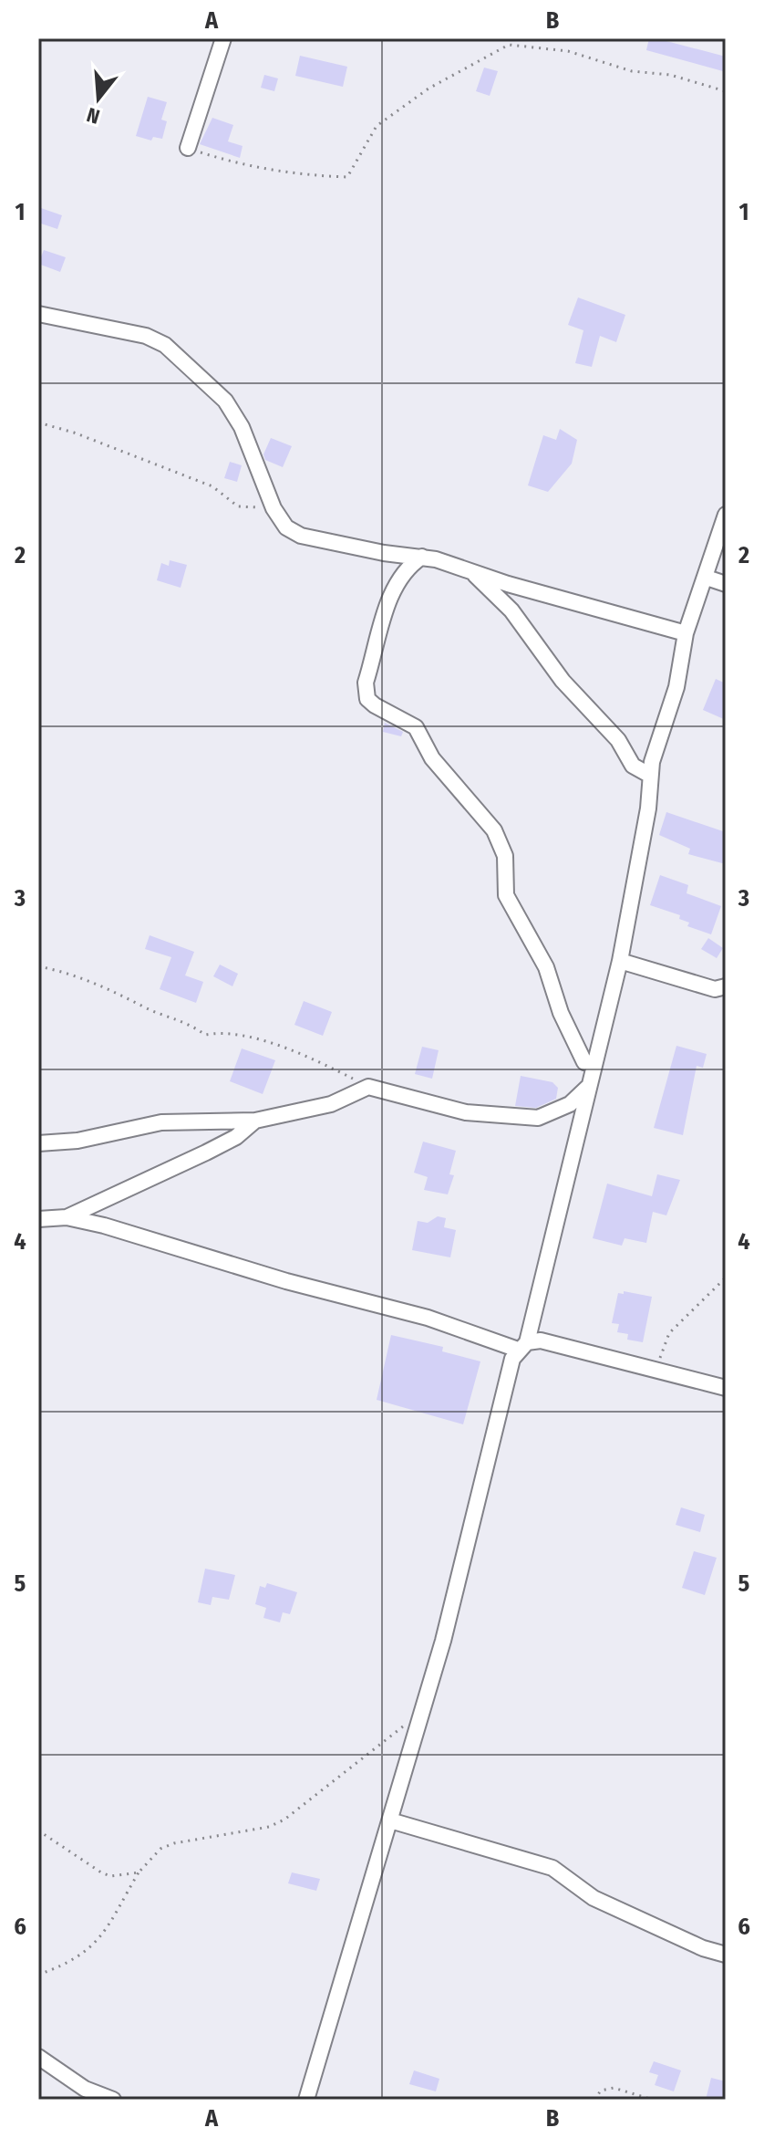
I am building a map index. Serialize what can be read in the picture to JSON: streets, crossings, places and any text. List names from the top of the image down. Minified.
{"north":"bottom","grid":{"columns":["A","B"],"rows":["1","2","3","4","5","6"]}}
